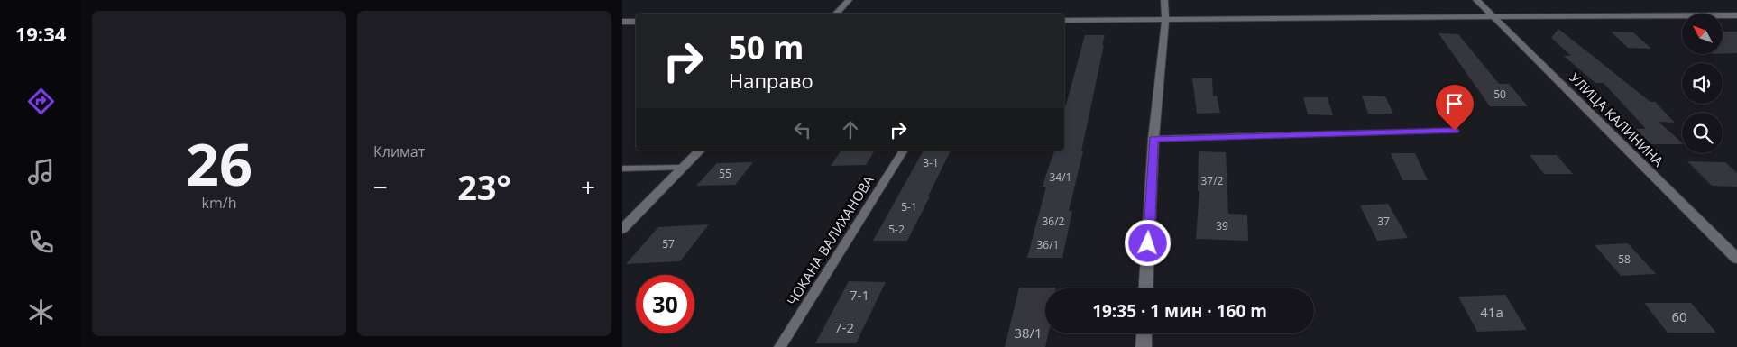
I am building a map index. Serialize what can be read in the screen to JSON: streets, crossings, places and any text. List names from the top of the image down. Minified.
{"streets":{"street":["УЛИЦА КАЛИНИНА"],"lane":["ЧОКАНА ВАЛИХАНОВА"]},"house_numbers":["50","3-1","55","34/1","37/2","5-1","36/2","37","39","5-2","57","36/1","58","7-1","41а","60","7-2","38/1"],"north":"top left","page":{"tabs":"19:34","tile":[["26","km/h"],"Климат"],"turn":["50 m","Направо"],"heat":["−","23°","+"],"limit":"30","trip":"19:35 · 1 мин · 160 m"}}
